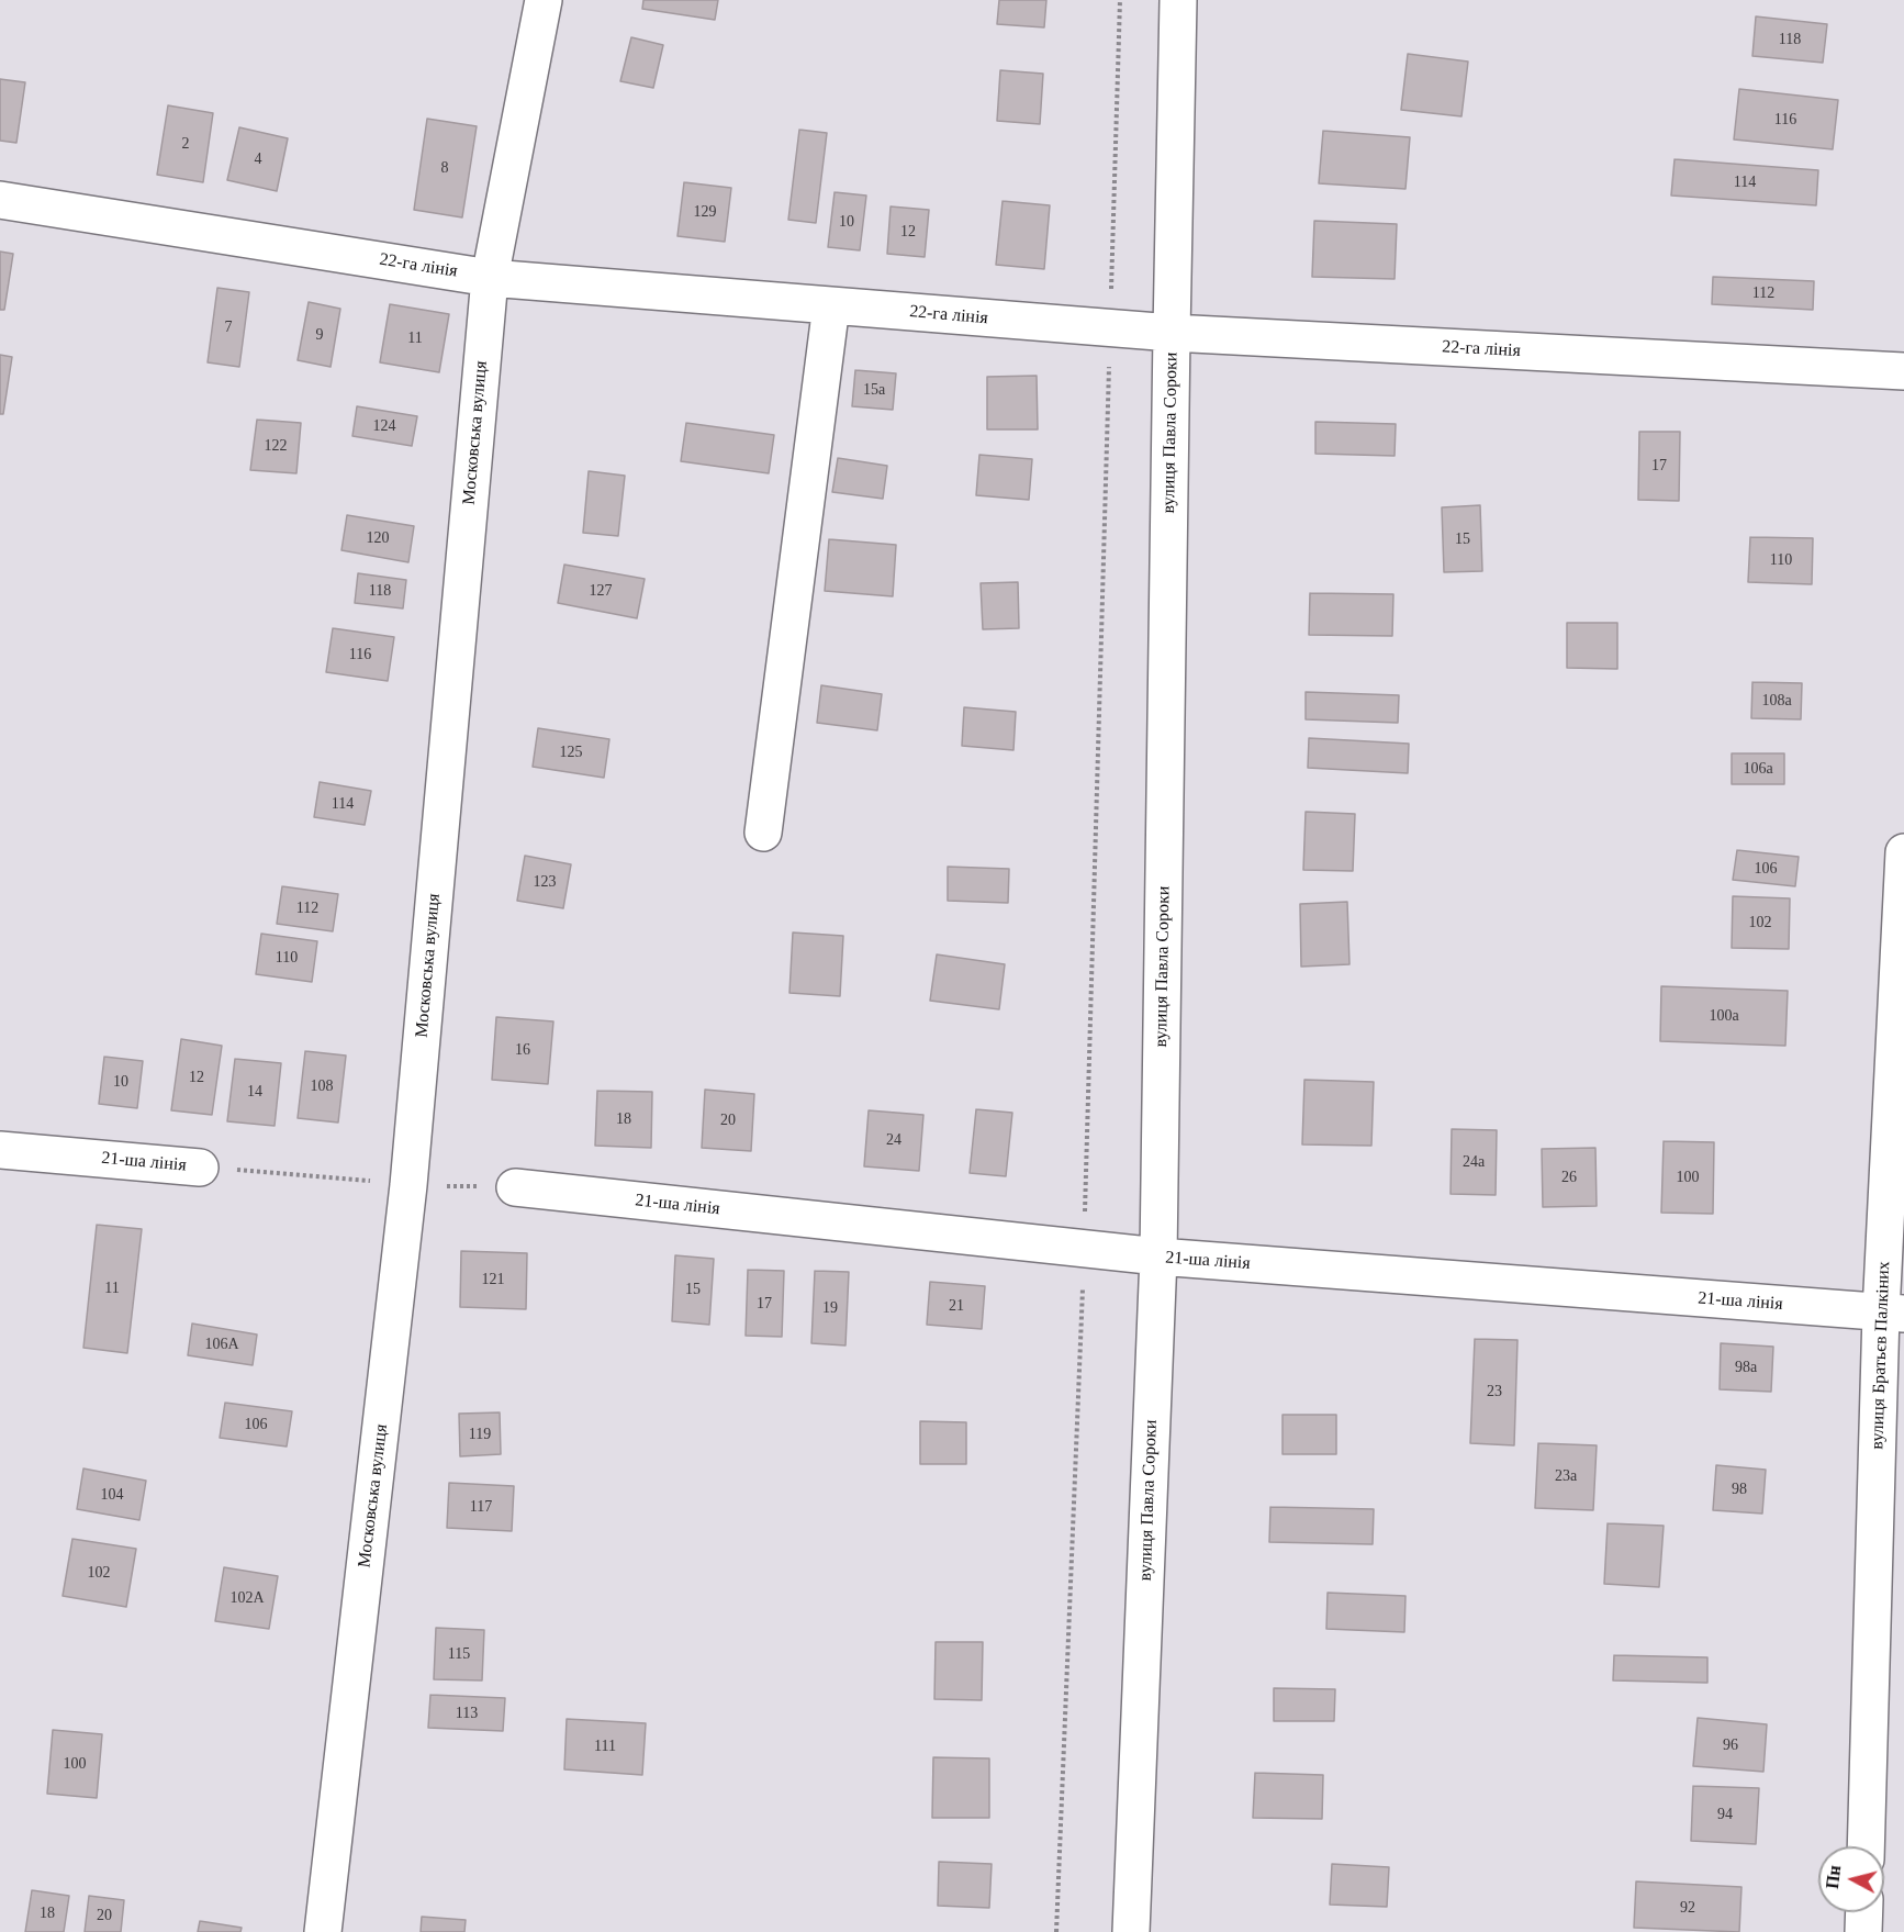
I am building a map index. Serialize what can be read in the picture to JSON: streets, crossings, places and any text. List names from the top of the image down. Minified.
{"streets":{"street":["22-га лінія","Московська вулиця","вулиця Павла Сороки","21-ша лінія","вулиця Братьєв Палкіних"]},"crossings":[["22-га лінія","Московська вулиця"],["22-га лінія","вулиця Павла Сороки"],["вулиця Павла Сороки","21-ша лінія"],["21-ша лінія","вулиця Братьєв Палкіних"]],"house_numbers":["118","116","2","4","8","114","129","10","12","112","7","9","11","15а","124","122","17","120","15","110","118","127","116","108а","125","106а","114","106","123","112","102","110","100а","16","12","10","108","14","18","20","24","24а","26","100","121","11","15","17","21","19","106А","98а","23","106","119","23а","98","104","117","102","102А","115","113","96","111","100","94","92","18","20"],"north":"left"}
